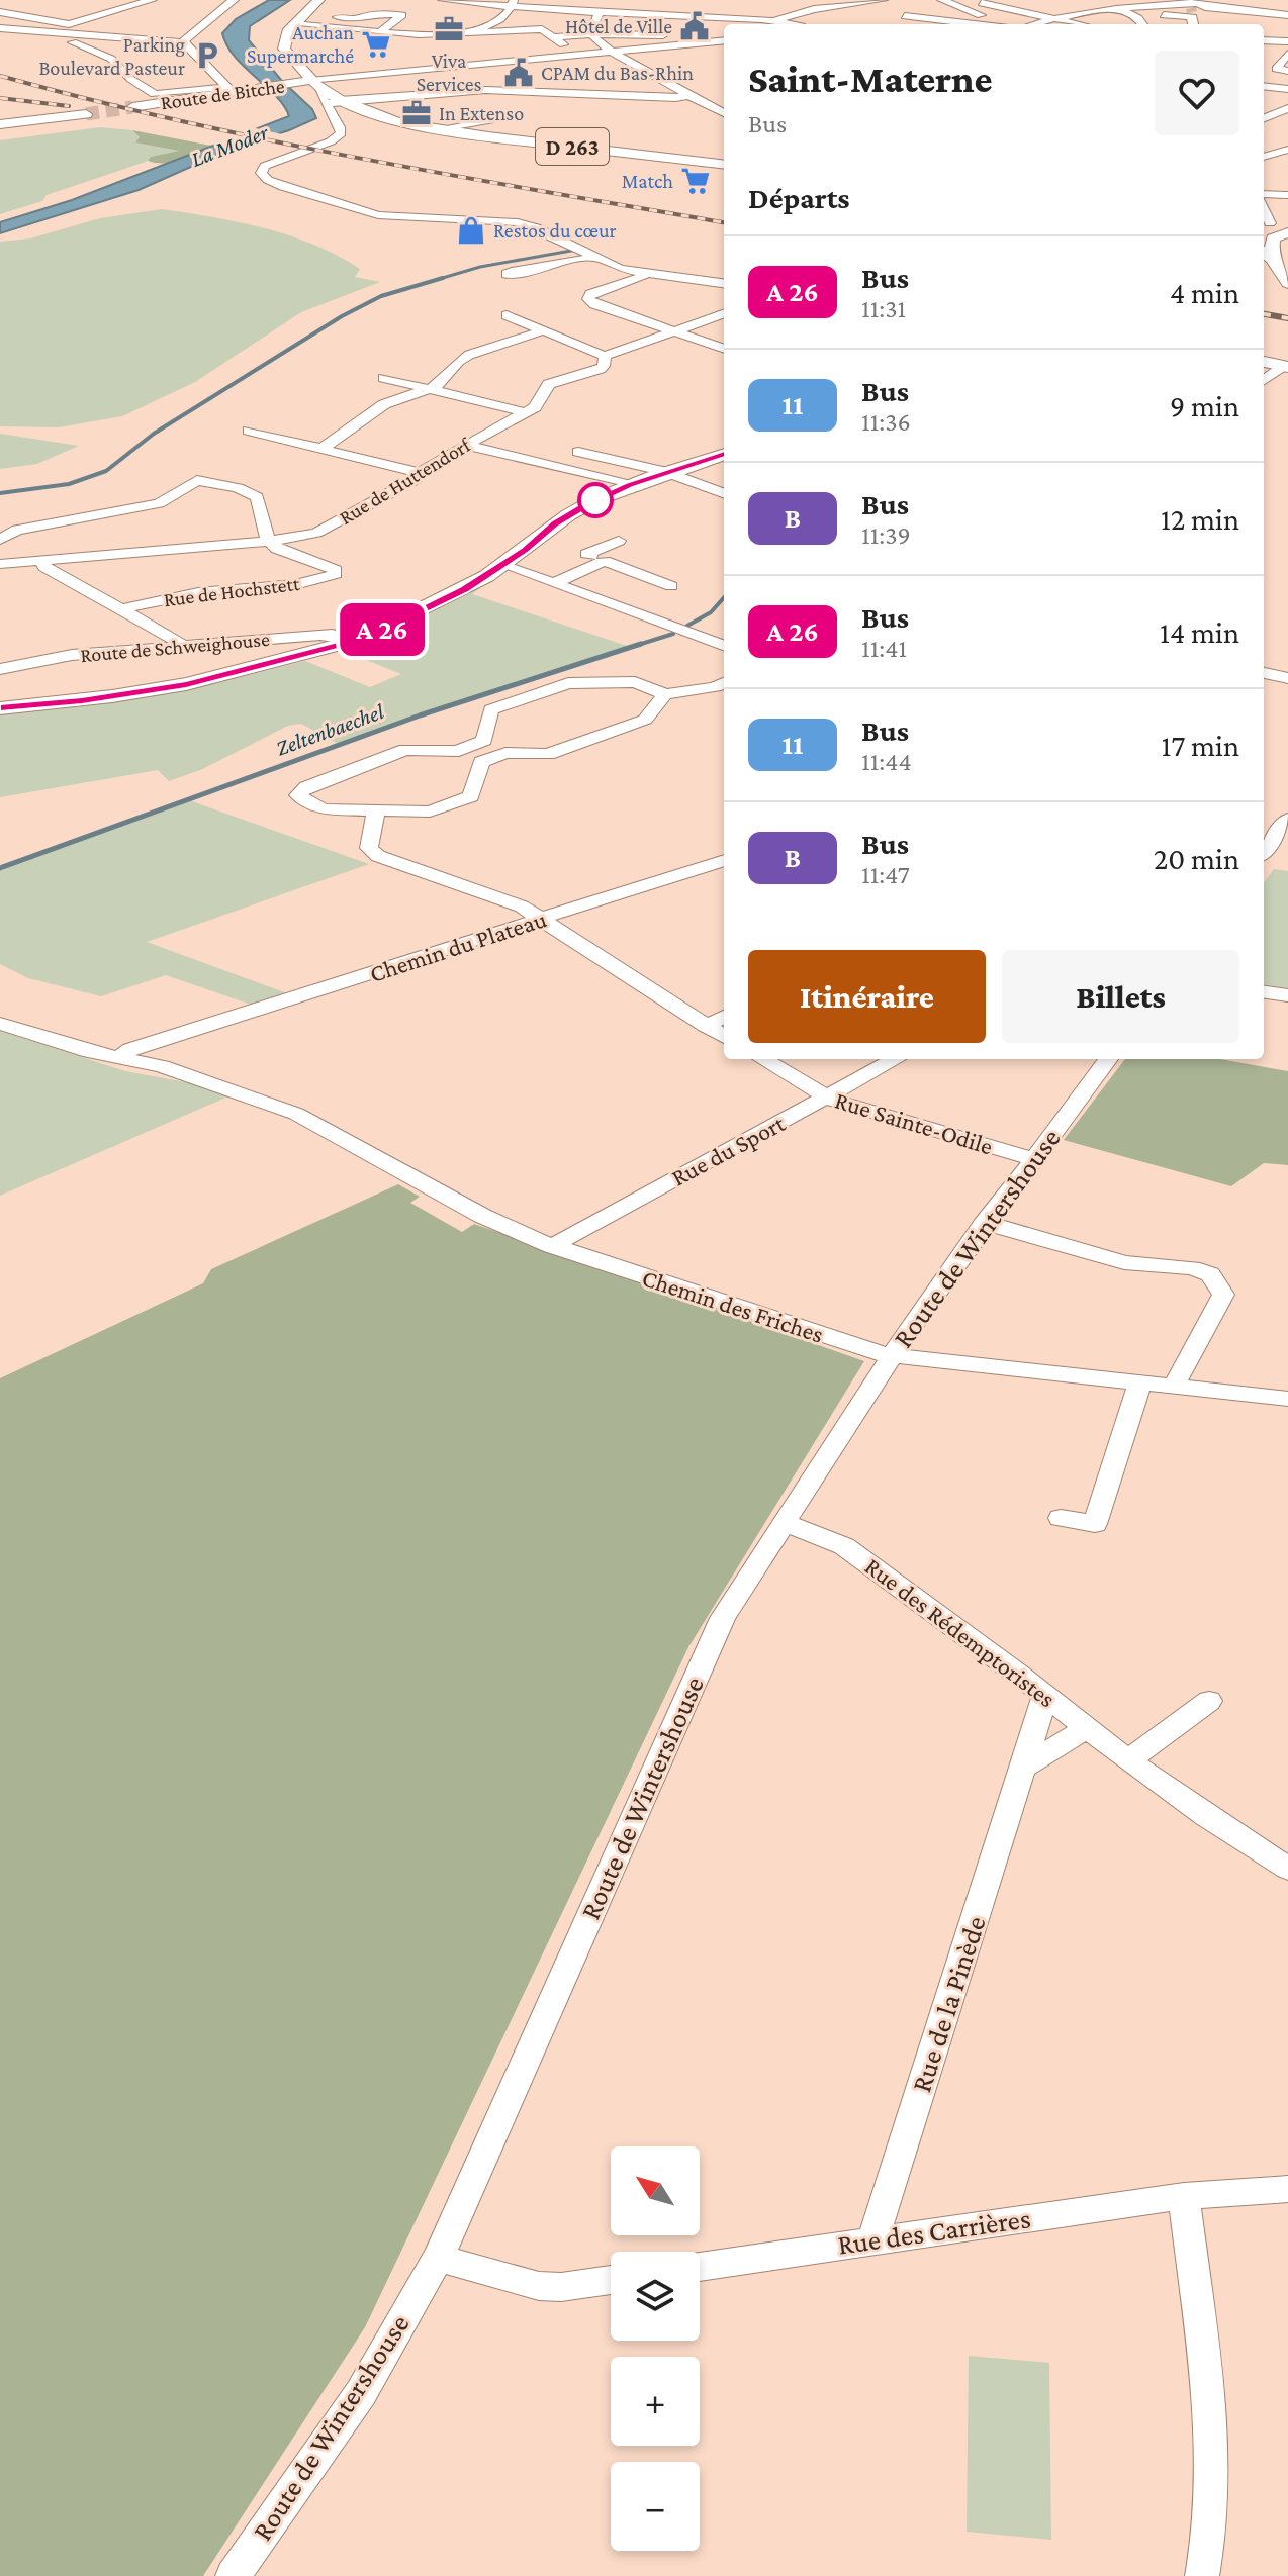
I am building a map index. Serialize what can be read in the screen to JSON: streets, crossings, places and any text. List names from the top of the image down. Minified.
{"streets":{"main road":["Route de Bitche","D 263","Route de Schweighouse"],"street":["Rue de Huttendorf","Rue de Hochstett","Chemin du Plateau","Rue Sainte-Odile","Rue du Sport","Route de Wintershouse","Chemin des Friches","Rue des Rédemptoristes","Rue de la Pinède","Rue des Carrières"]},"crossings":[["Rue de Huttendorf","Rue de Hochstett"],["Chemin du Plateau","Chemin des Friches"],["Rue Sainte-Odile","Rue du Sport"],["Rue Sainte-Odile","Route de Wintershouse"],["Rue du Sport","Chemin des Friches"],["Route de Wintershouse","Chemin des Friches"],["Route de Wintershouse","Rue des Rédemptoristes"],["Rue des Rédemptoristes","Rue de la Pinède"],["Rue de la Pinède","Rue des Carrières"]],"water":["La Moder","Zeltenbaechel"],"places":{"public building":["Hôtel de Ville","CPAM du Bas-Rhin"],"office":["Viva Services","In Extenso"],"supermarket":["Auchan Supermarché","Match"],"parking":["Parking Boulevard Pasteur"],"shop":["Restos du cœur"]},"north":"top left","page":{"on_map":"A 26","heading":[["Saint-Materne","Bus"],"Départs"],"list":[{"mark":"A 26","name":"Bus","note":"11:31","value":"4 min"},{"mark":"11","name":"Bus","note":"11:36","value":"9 min"},{"mark":"B","name":"Bus","note":"11:39","value":"12 min"},{"mark":"A 26","name":"Bus","note":"11:41","value":"14 min"},{"mark":"11","name":"Bus","note":"11:44","value":"17 min"},{"mark":"B","name":"Bus","note":"11:47","value":"20 min"}],"buttons":["Itinéraire","Billets"],"map_buttons":["+","−"]}}
